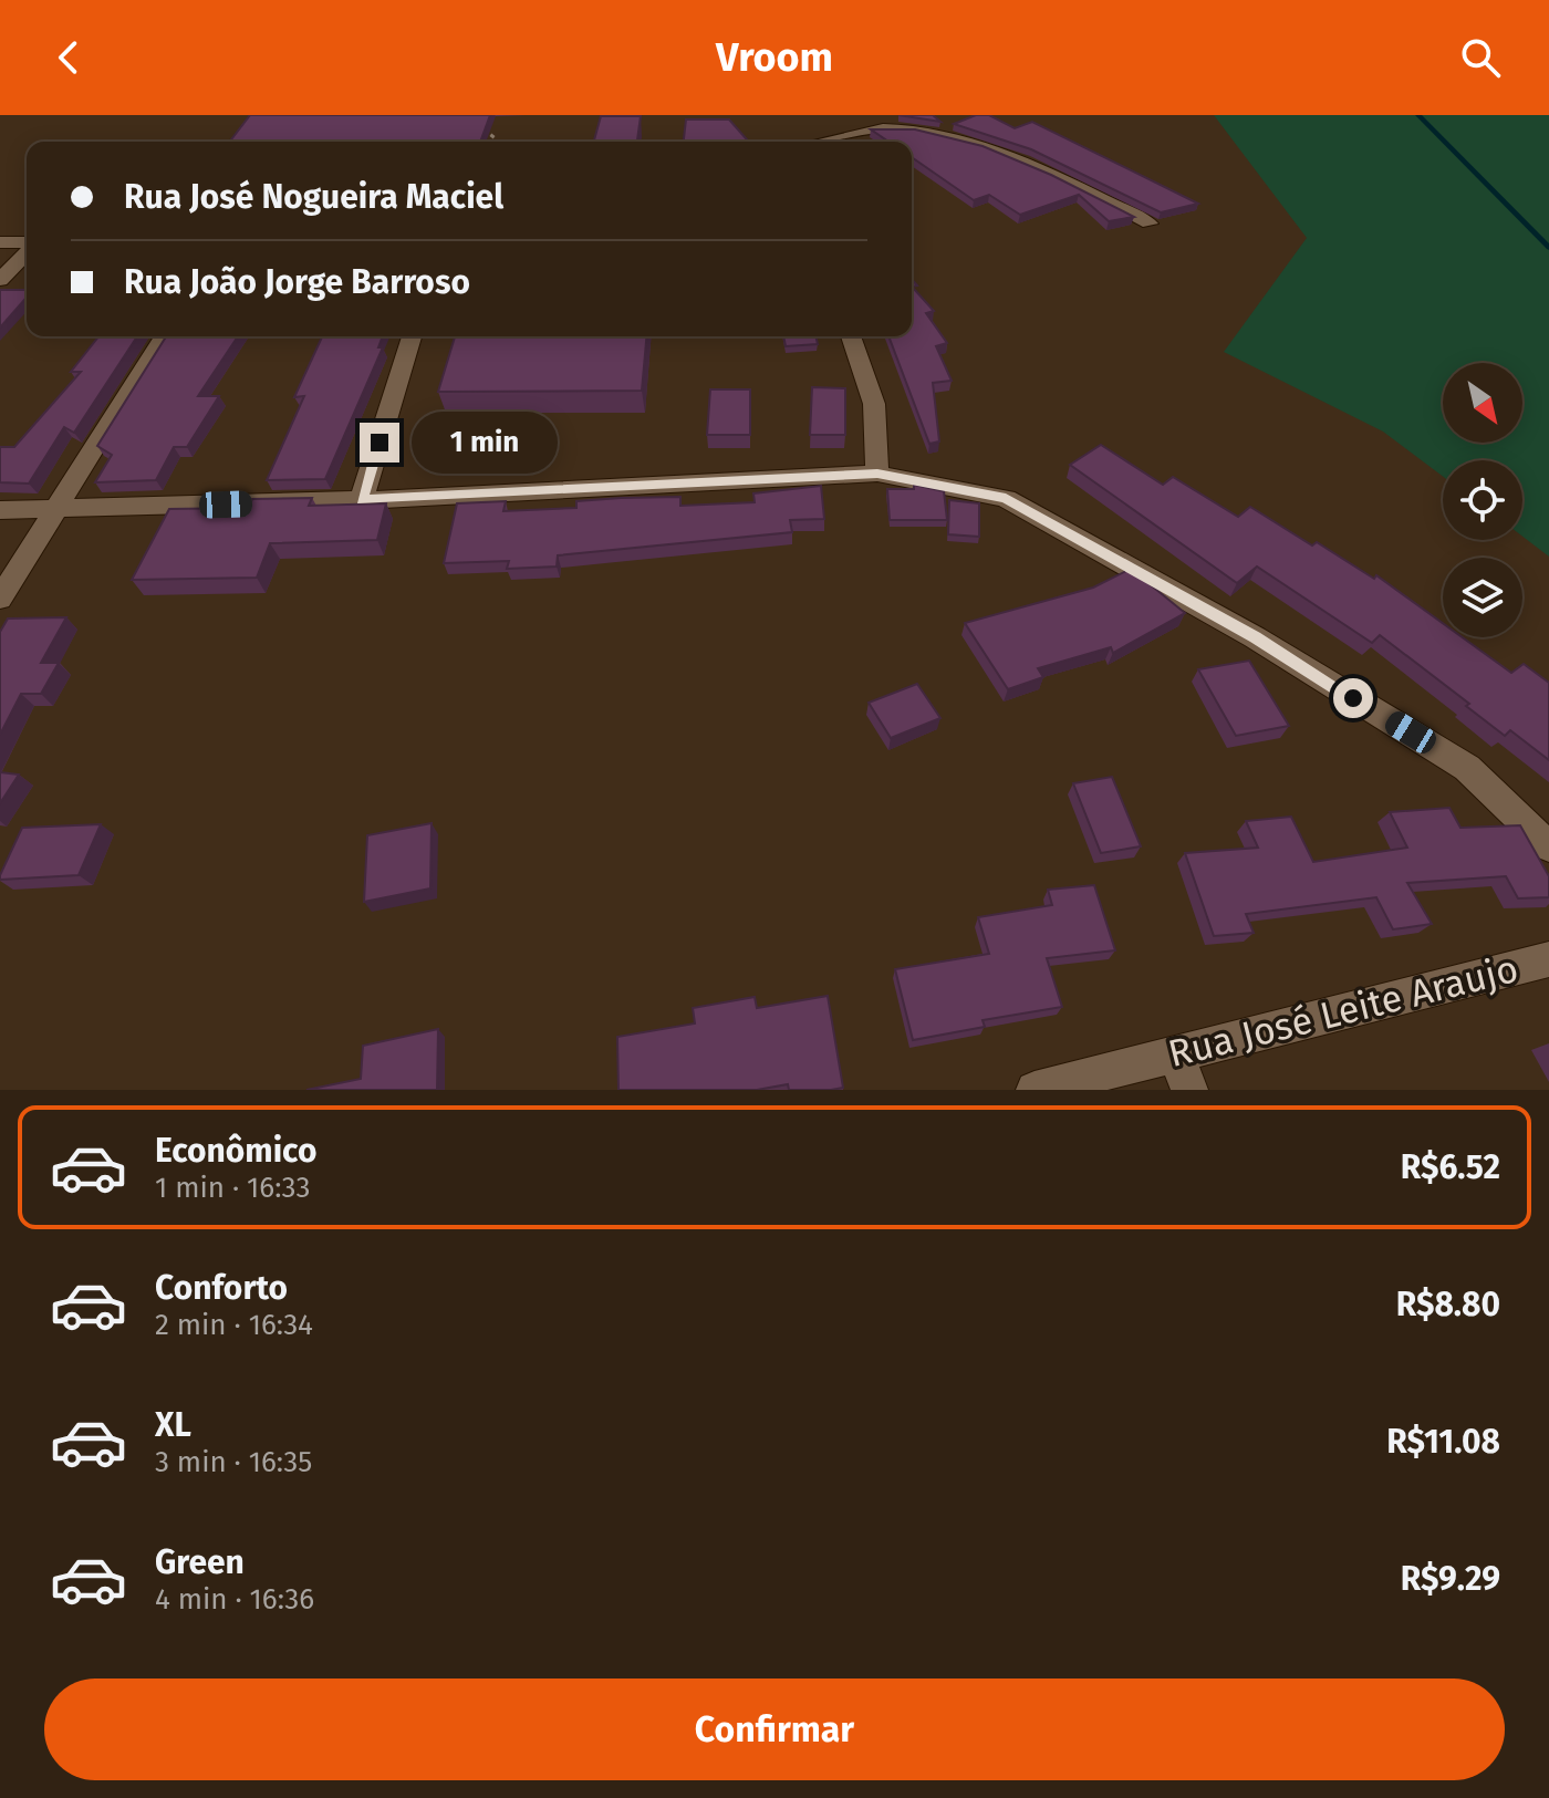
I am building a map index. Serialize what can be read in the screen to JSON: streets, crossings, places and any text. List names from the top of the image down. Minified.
{"streets":{"street":["Rua José Leite Araujo"]},"north":"bottom right","page":{"header":"Vroom","banner":["Rua José Nogueira Maciel","Rua João Jorge Barroso"],"bubble":"1 min","list":[{"name":"Econômico","note":"1 min · 16:33","value":"R$6.52"},{"name":"Conforto","note":"2 min · 16:34","value":"R$8.80"},{"name":"XL","note":"3 min · 16:35","value":"R$11.08"},{"name":"Green","note":"4 min · 16:36","value":"R$9.29"}],"buttons":"Confirmar"}}
